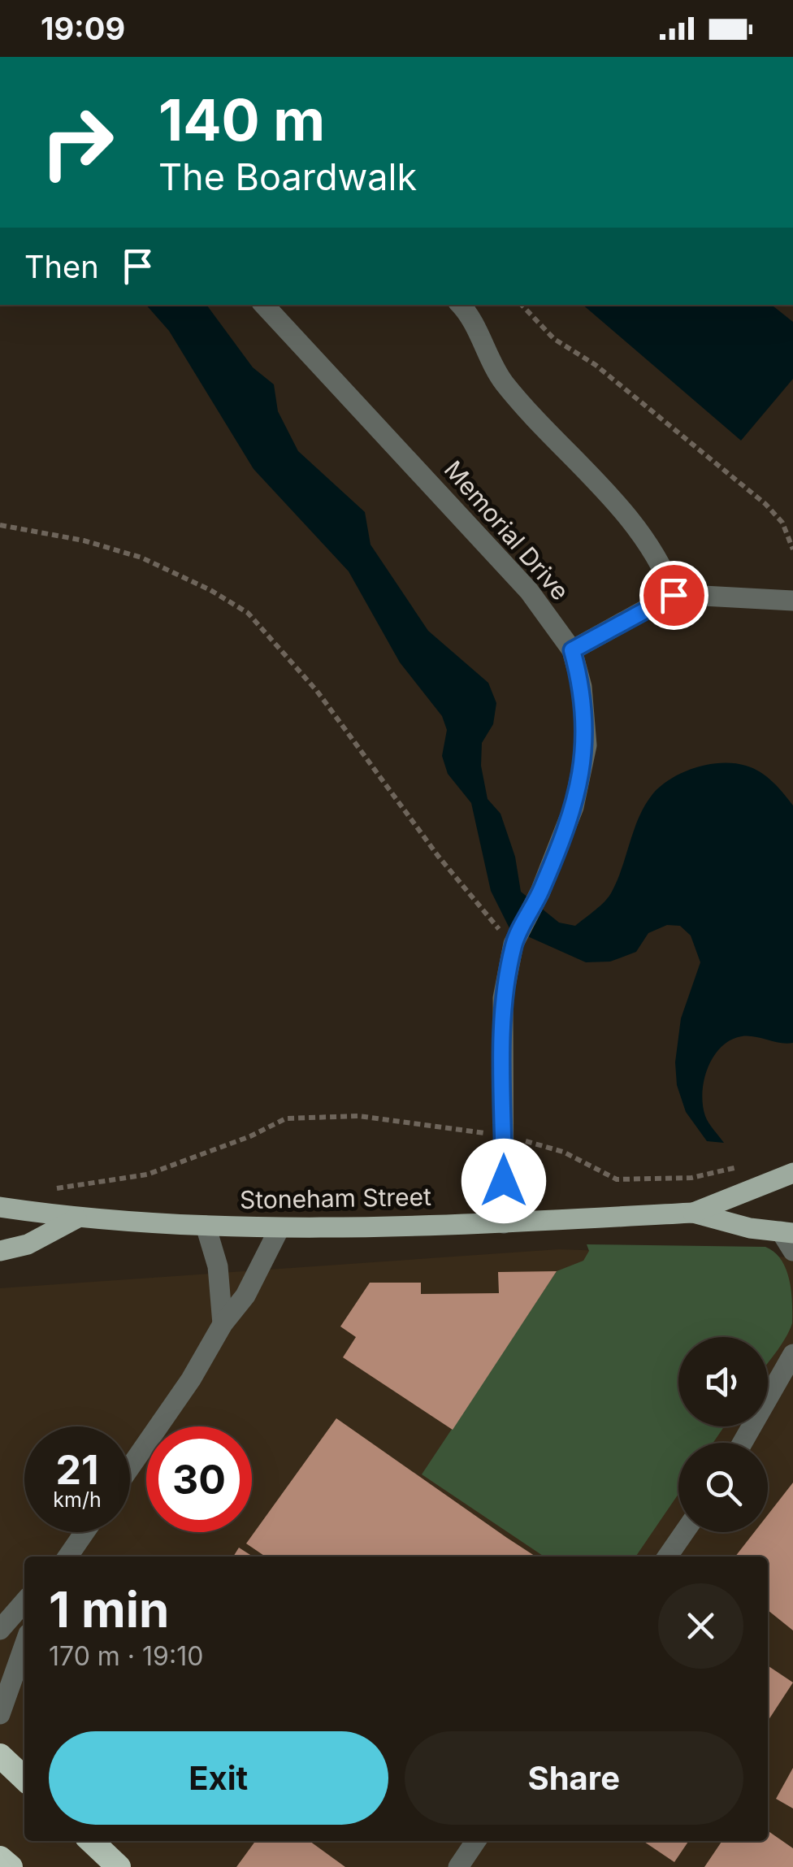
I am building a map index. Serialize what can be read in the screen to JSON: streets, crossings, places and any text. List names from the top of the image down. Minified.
{"streets":{"main road":["Stoneham Street"],"street":["Memorial Drive"]},"crossings":[["Memorial Drive","Stoneham Street"]],"page":{"status":"19:09","turn":["140 m","The Boardwalk"],"then":"Then","speed":"21 km/h","limit":"30","heading":["1 min","170 m · 19:10"],"buttons":["Exit","Share"]}}
